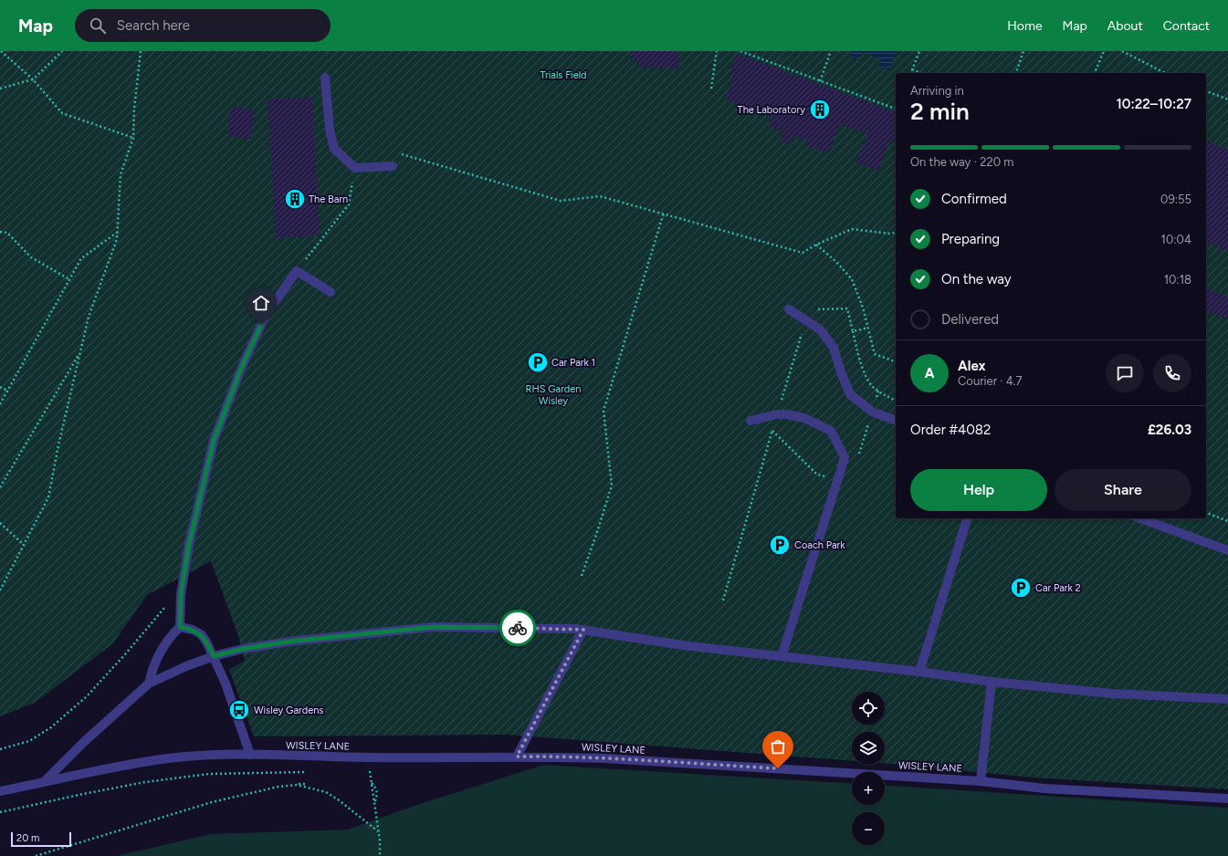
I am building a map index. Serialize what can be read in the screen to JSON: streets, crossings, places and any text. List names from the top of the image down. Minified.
{"streets":{"street":["WISLEY LANE"]},"parks":["Trials Field","RHS Garden Wisley"],"places":{"building":["The Laboratory","The Barn"],"parking":["Car Park 1","Coach Park","Car Park 2"],"bus stop":["Wisley Gardens"]},"scale_bar":"20 m","page":{"header":"Map","search":"Search here","nav":["Home","Map","About","Contact"],"heading":["2 min","Arriving in","10:22–10:27"],"panel":["Alex","Courier · 4.7","Order #4082","£26.03"],"bar":"On the way · 220 m","list":[["Confirmed","09:55"],["Preparing","10:04"],["On the way","10:18"],"Delivered"],"round":"A","buttons":["Help","Share"],"map_buttons":["+","−"],"scale":"20 m"}}
